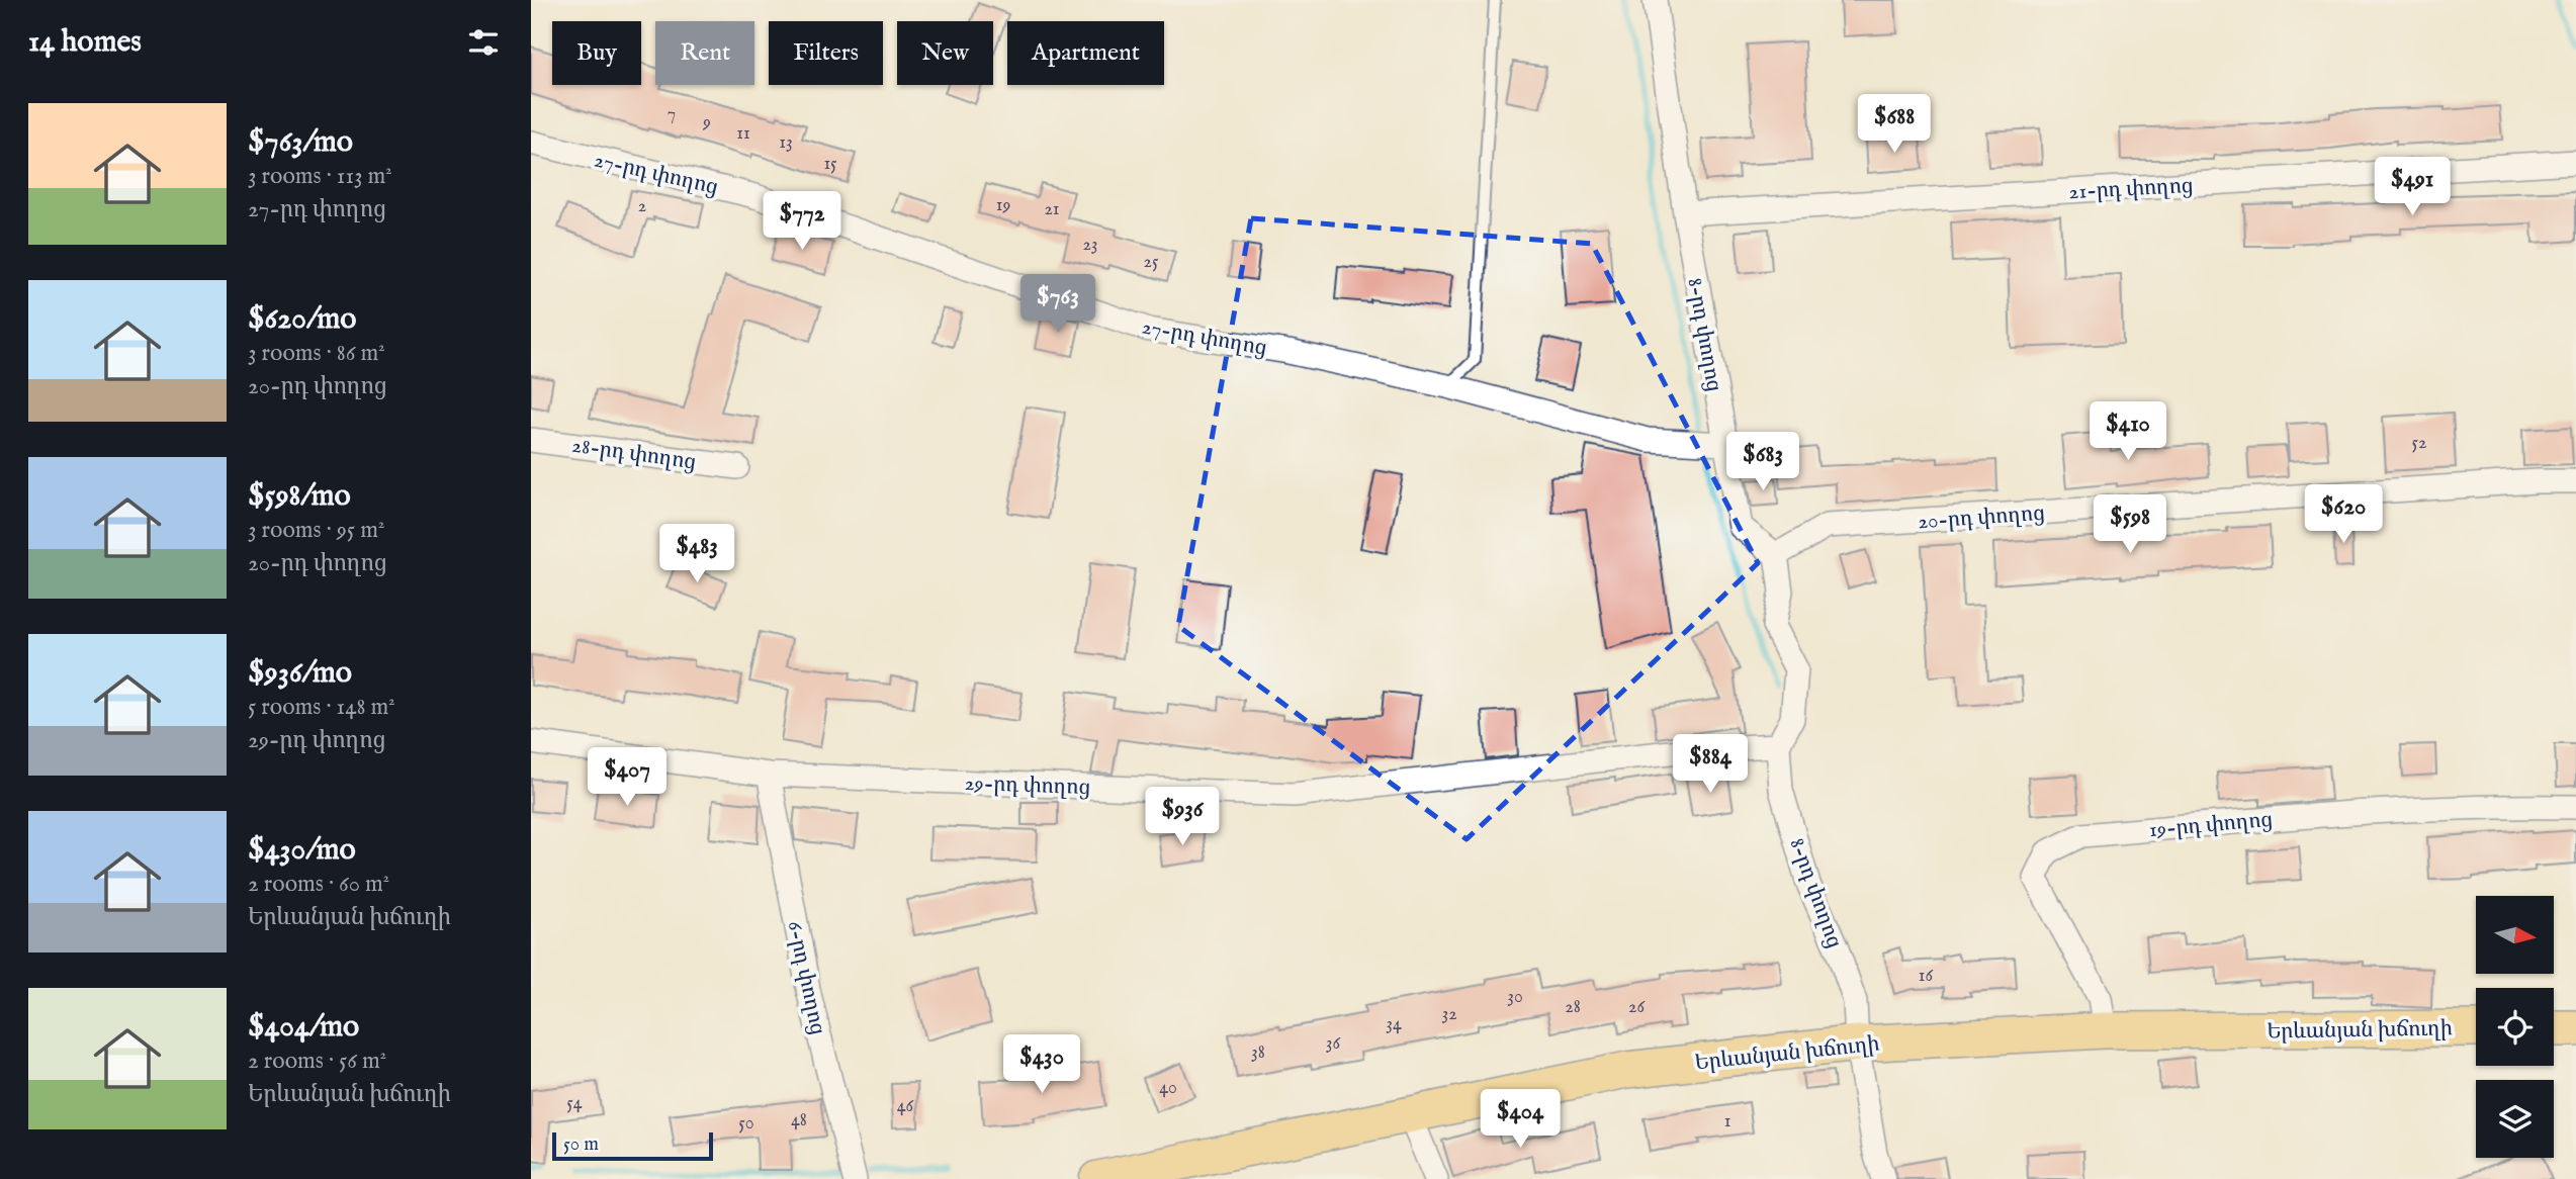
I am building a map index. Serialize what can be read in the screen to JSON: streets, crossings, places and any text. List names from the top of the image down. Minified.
{"streets":{"main road":["Երևանյան խճուղի"],"street":["27-րդ փողոց","21-րդ փողոց","8-րդ փողոց","28-րդ փողոց","20-րդ փողոց","29-րդ փողոց","19-րդ փողոց","6-րդ փողոց"]},"crossings":[["27-րդ փողոց","8-րդ փողոց"],["21-րդ փողոց","8-րդ փողոց"],["8-րդ փողոց","20-րդ փողոց"],["8-րդ փողոց","29-րդ փողոց"],["8-րդ փողոց","Երևանյան խճուղի"],["29-րդ փողոց","6-րդ փողոց"],["19-րդ փողոց","Երևանյան խճուղի"]],"house_numbers":["7","9","11","13","15","19","2","21","23","25","52","16","30","28","26","32","34","36","38","40","54","46","48","1","50"],"scale_bar":"50 m","north":"right","page":{"heading":"14 homes","chip":["Buy","Rent","Filters","New","Apartment"],"list":[{"name":"$763/mo","note":"3 rooms · 113 m² · 27-րդ փողոց"},{"name":"$620/mo","note":"3 rooms · 86 m² · 20-րդ փողոց"},{"name":"$598/mo","note":"3 rooms · 95 m² · 20-րդ փողոց"},{"name":"$936/mo","note":"5 rooms · 148 m² · 29-րդ փողոց"},{"name":"$430/mo","note":"2 rooms · 60 m² · Երևանյան խճուղի"},{"name":"$404/mo","note":"2 rooms · 56 m² · Երևանյան խճուղի"}],"price":["$688","$491","$772","$763","$410","$683","$620","$598","$483","$884","$407","$936","$430","$404"],"scale":"50 m"}}
